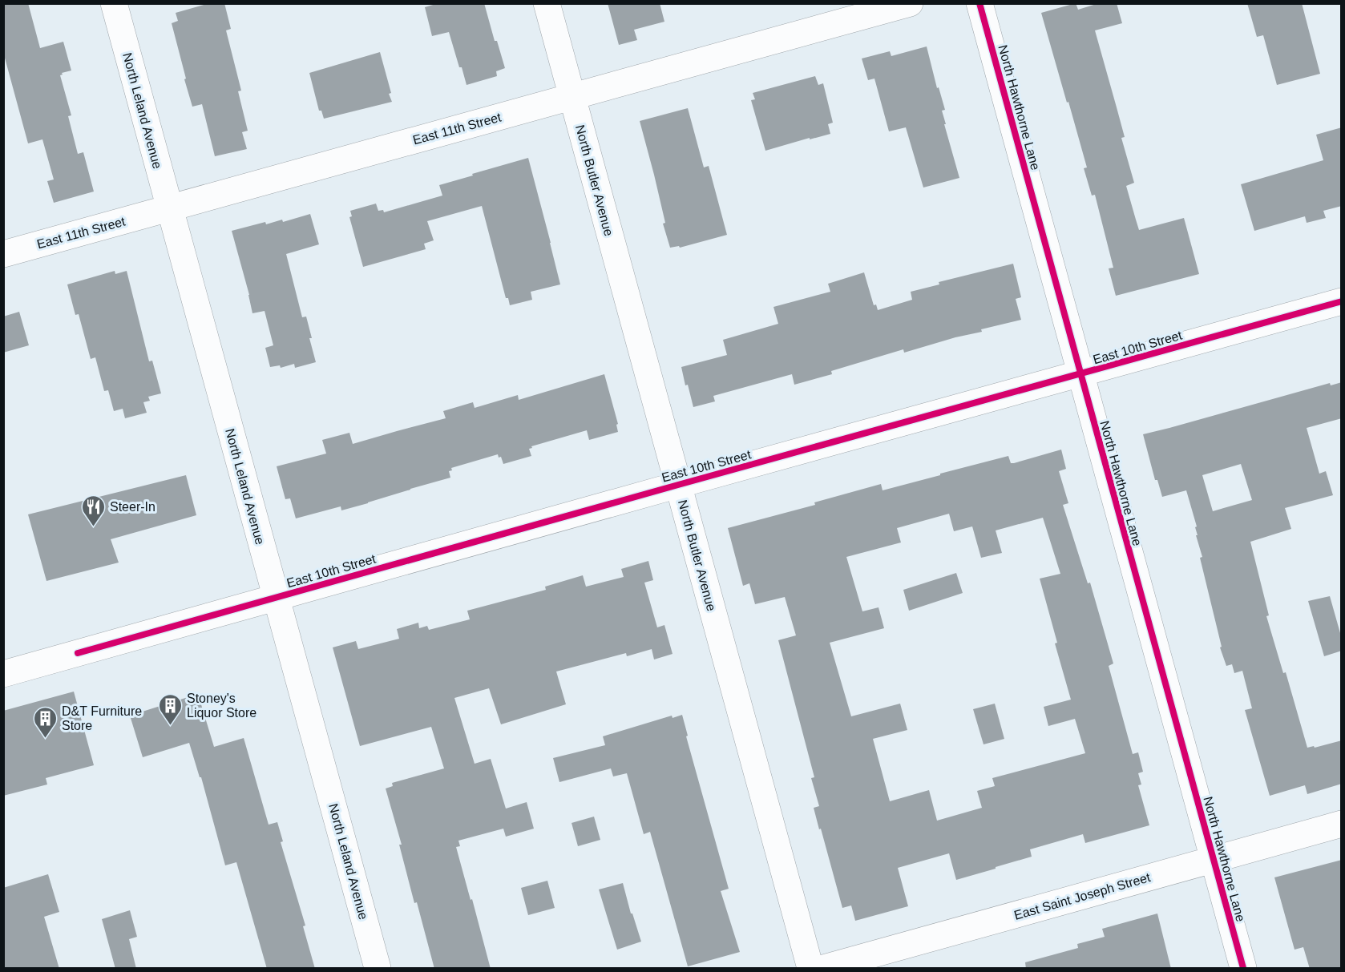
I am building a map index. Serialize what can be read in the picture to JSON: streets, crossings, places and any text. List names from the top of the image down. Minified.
{"streets":{"street":["North Hawthorne Lane","North Leland Avenue","East 11th Street","North Butler Avenue","East 10th Street","East Saint Joseph Street"]},"crossings":[["North Hawthorne Lane","East 10th Street"],["North Hawthorne Lane","East Saint Joseph Street"],["North Leland Avenue","East 11th Street"],["North Leland Avenue","East 10th Street"],["East 11th Street","North Butler Avenue"],["North Butler Avenue","East 10th Street"]],"places":{"restaurant":["Steer-In"],"building":["Stoney's Liquor Store","D&T Furniture Store"]}}
